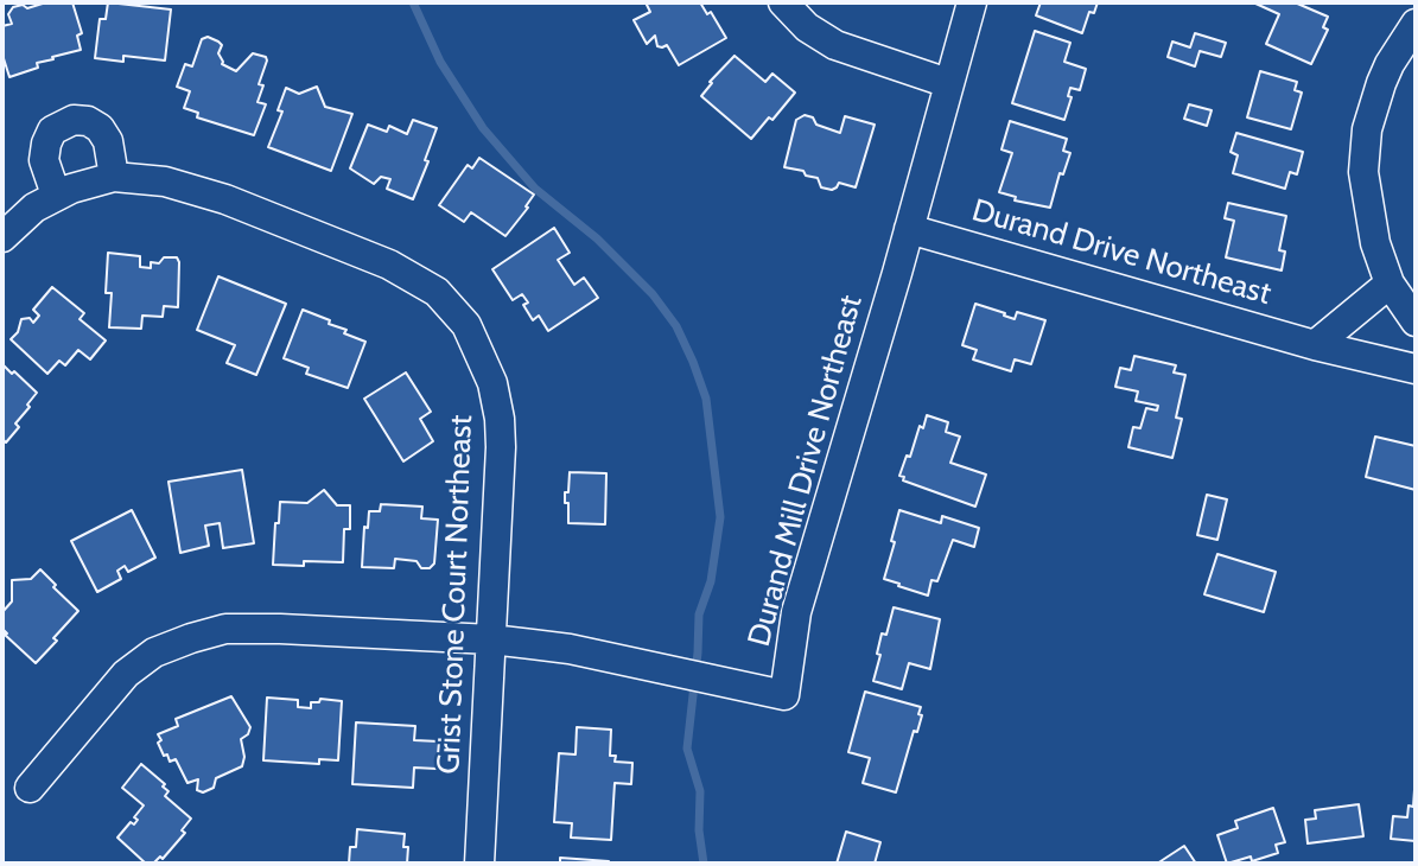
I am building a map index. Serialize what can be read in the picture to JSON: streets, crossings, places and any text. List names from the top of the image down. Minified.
{"streets":{"street":["Durand Drive Northeast","Durand Mill Drive Northeast","Grist Stone Court Northeast"]},"crossings":[["Durand Drive Northeast","Durand Mill Drive Northeast"],["Durand Mill Drive Northeast","Grist Stone Court Northeast"]]}
